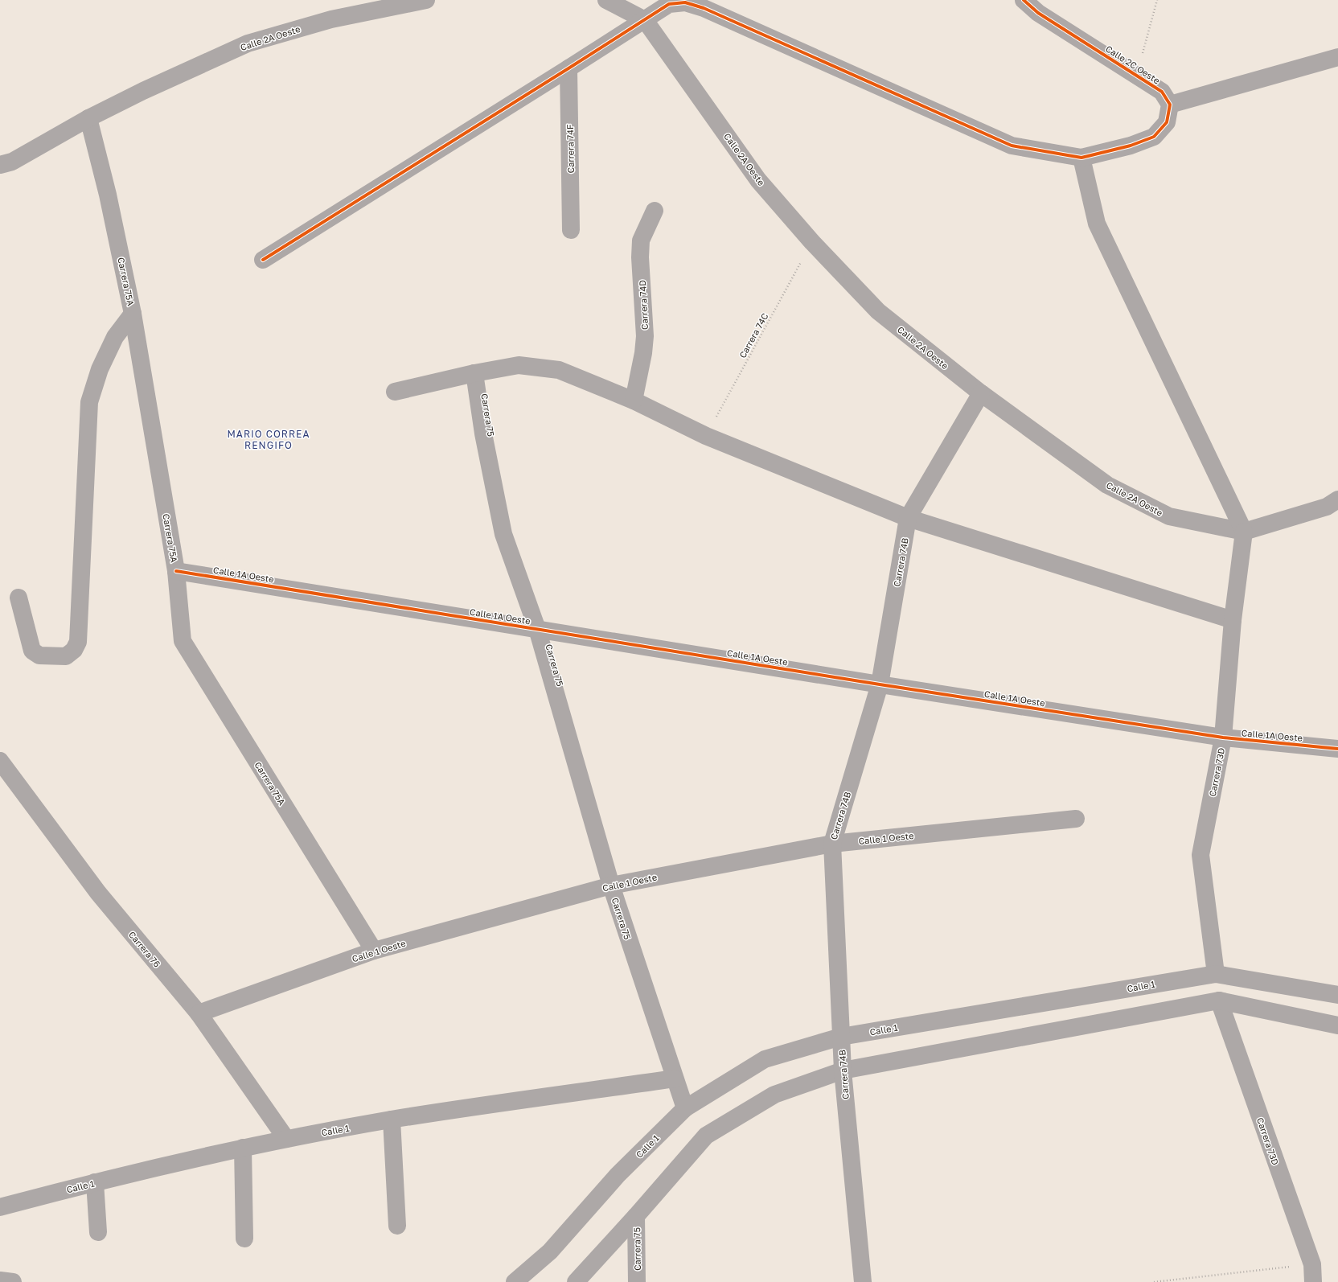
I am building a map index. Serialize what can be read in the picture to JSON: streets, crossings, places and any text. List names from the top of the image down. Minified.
{"streets":{"street":["Calle 2A Oeste","Calle 2C Oeste","Carrera 74F","Carrera 75A","Carrera 74D","Carrera 75","Carrera 74B","Calle 1A Oeste","Carrera 73D","Calle 1 Oeste","Carrera 76","Calle 1"],"path":["Carrera 74C"]},"crossings":[["Calle 2A Oeste","Carrera 75A"],["Calle 2A Oeste","Carrera 74C"],["Calle 2A Oeste","Carrera 74B"],["Calle 2A Oeste","Carrera 73D"],["Carrera 75A","Calle 1A Oeste"],["Carrera 75A","Calle 1 Oeste"],["Carrera 75","Calle 1A Oeste"],["Carrera 75","Calle 1 Oeste"],["Carrera 75","Calle 1"],["Carrera 74B","Calle 1A Oeste"],["Carrera 74B","Calle 1 Oeste"],["Carrera 74B","Calle 1"],["Calle 1A Oeste","Carrera 73D"],["Carrera 73D","Calle 1"],["Calle 1 Oeste","Carrera 76"],["Carrera 76","Calle 1"]],"districts":["MARIO CORREA RENGIFO"]}
